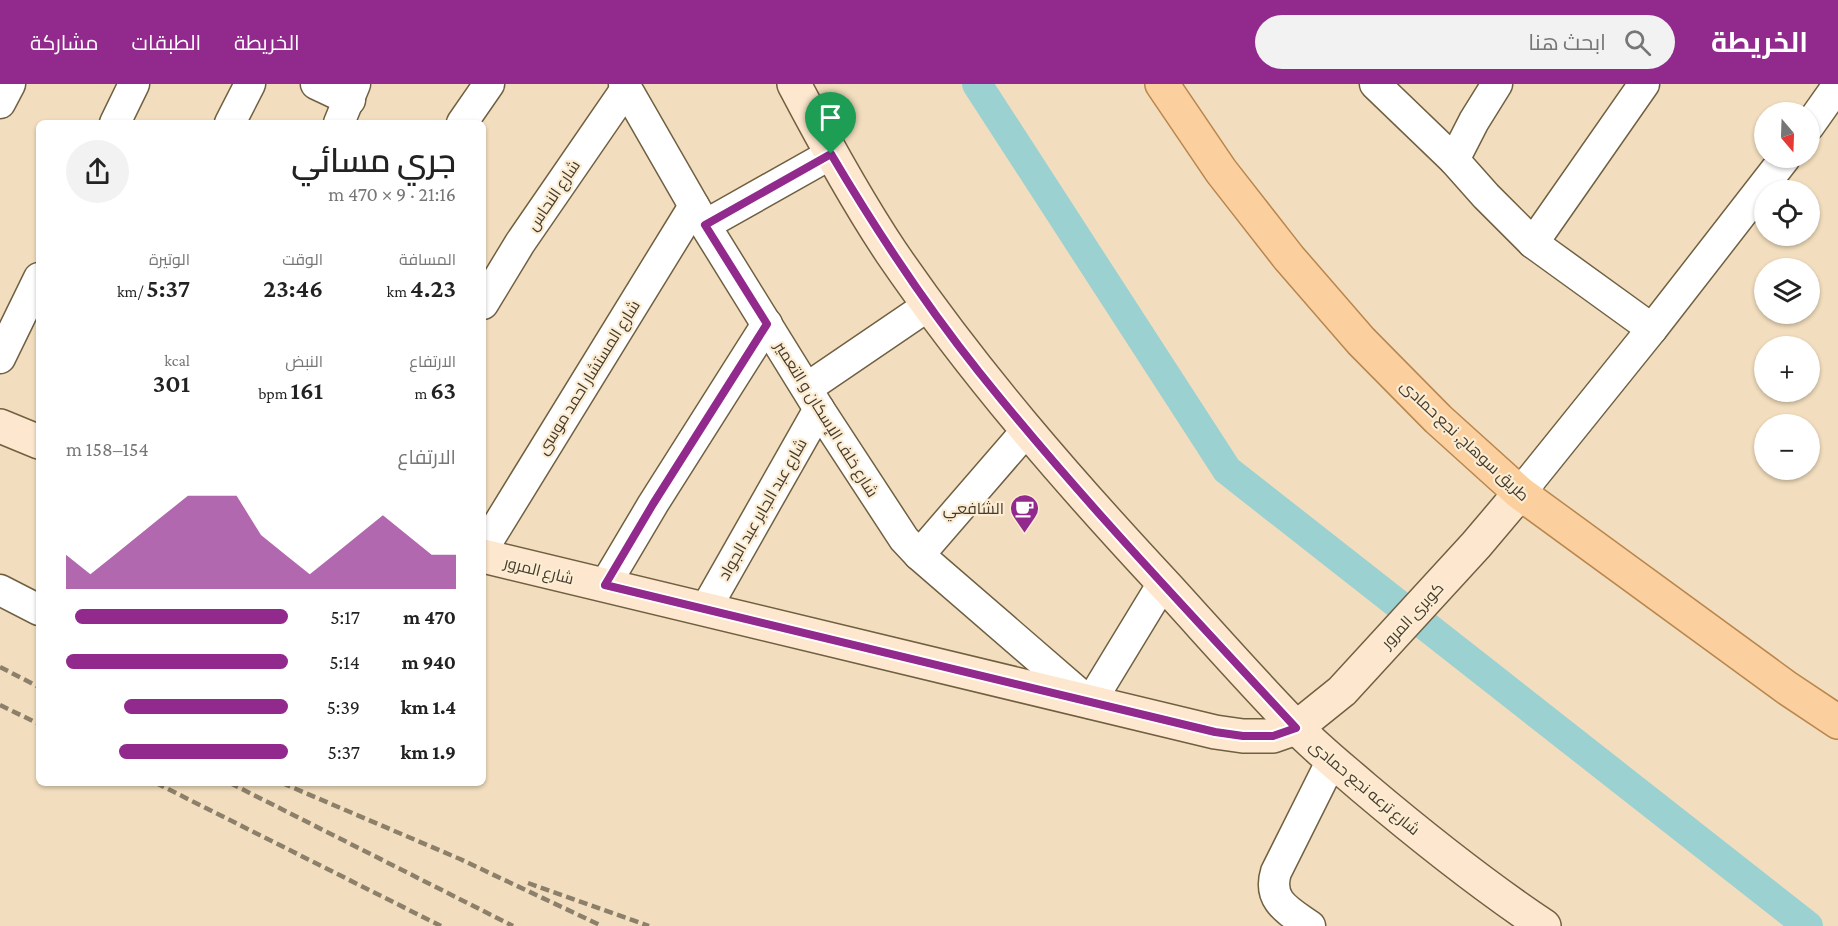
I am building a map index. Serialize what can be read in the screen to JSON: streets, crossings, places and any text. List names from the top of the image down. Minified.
{"streets":{"main road":["طريق سوهاج, نجع حمادى"],"street":["شارع النحاس","شارع المستشار احمد موسى","شارع خلف الإسكان و التعمير","شارع عبد الجابر عبد الجواد","شارع المرور","كوبرى المرور","شارع ترعه نجع حمادى"]},"crossings":[["شارع النحاس","شارع خلف الإسكان و التعمير"],["شارع المستشار احمد موسى","شارع خلف الإسكان و التعمير"],["شارع خلف الإسكان و التعمير","شارع عبد الجابر عبد الجواد"],["شارع خلف الإسكان و التعمير","شارع المرور"],["طريق سوهاج, نجع حمادى","كوبرى المرور"],["شارع عبد الجابر عبد الجواد","شارع المرور"],["شارع المرور","كوبرى المرور"],["شارع المرور","شارع ترعه نجع حمادى"],["كوبرى المرور","شارع ترعه نجع حمادى"]],"places":{"cafe":["الشافعي"]},"north":"bottom","page":{"header":"الخريطة","search":"ابحث هنا","nav":["الخريطة","الطبقات","مشاركة"],"map_buttons":["+","−"],"heading":["جري مسائي","21:16 · 9 × 470 m"],"stats":[["المسافة","4.23 km"],["الوقت","23:46"],["الوتيرة","5:37 /km"],["الارتفاع","63 m"],["النبض","161 bpm"],["kcal","301"]],"chart":["الارتفاع","154–158 m"],"list":[{"name":"470 m","note":"5:17"},{"name":"940 m","note":"5:14"},{"name":"1.4 km","note":"5:39"},{"name":"1.9 km","note":"5:37"}]}}
